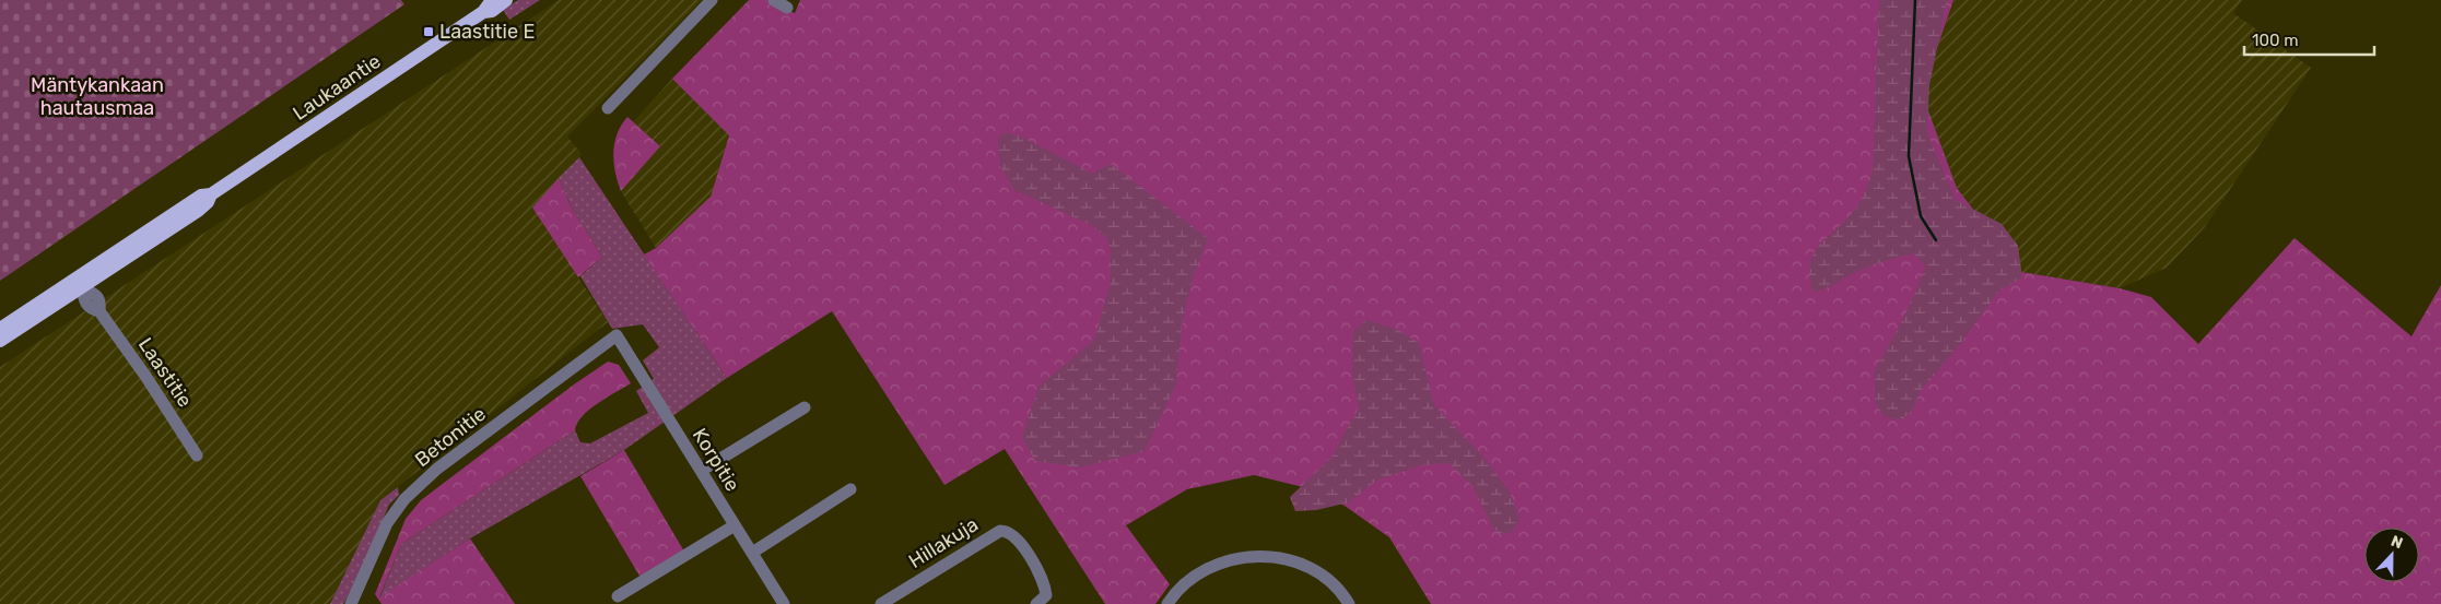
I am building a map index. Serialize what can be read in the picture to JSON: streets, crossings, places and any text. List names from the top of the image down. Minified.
{"streets":{"main road":["Laukaantie"],"street":["Laastitie","Betonitie","Korpitie","Hillakuja"]},"crossings":[["Laukaantie","Laastitie"],["Betonitie","Korpitie"]],"parks":["Mäntykankaan hautausmaa"],"places":{"transit":["Laastitie E"]},"scale_bar":"100 m","north":"top"}
